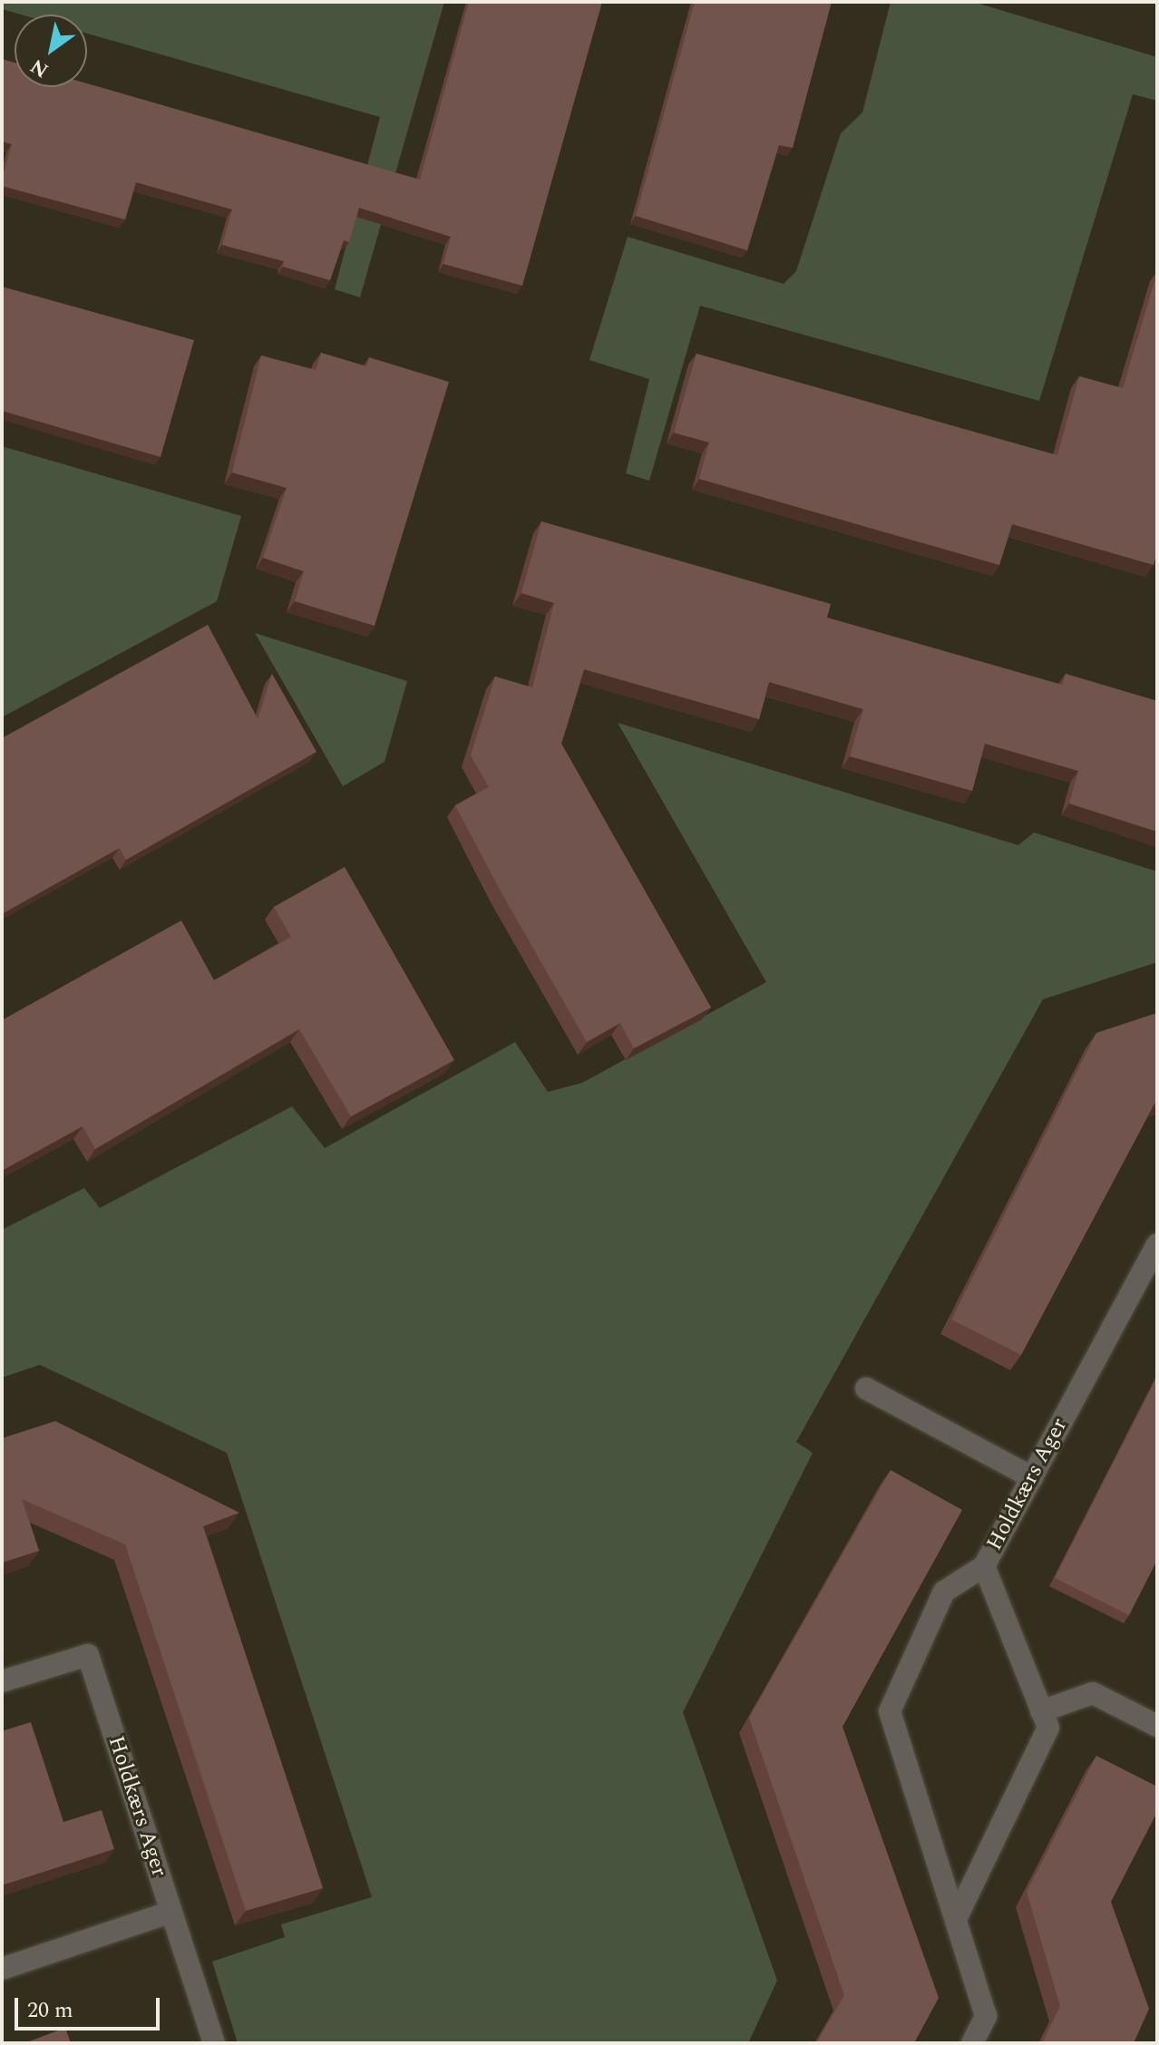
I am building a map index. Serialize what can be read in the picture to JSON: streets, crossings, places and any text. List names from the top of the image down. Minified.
{"streets":{"street":["Holdkærs Ager"]},"scale_bar":"20 m","north":"bottom left"}
